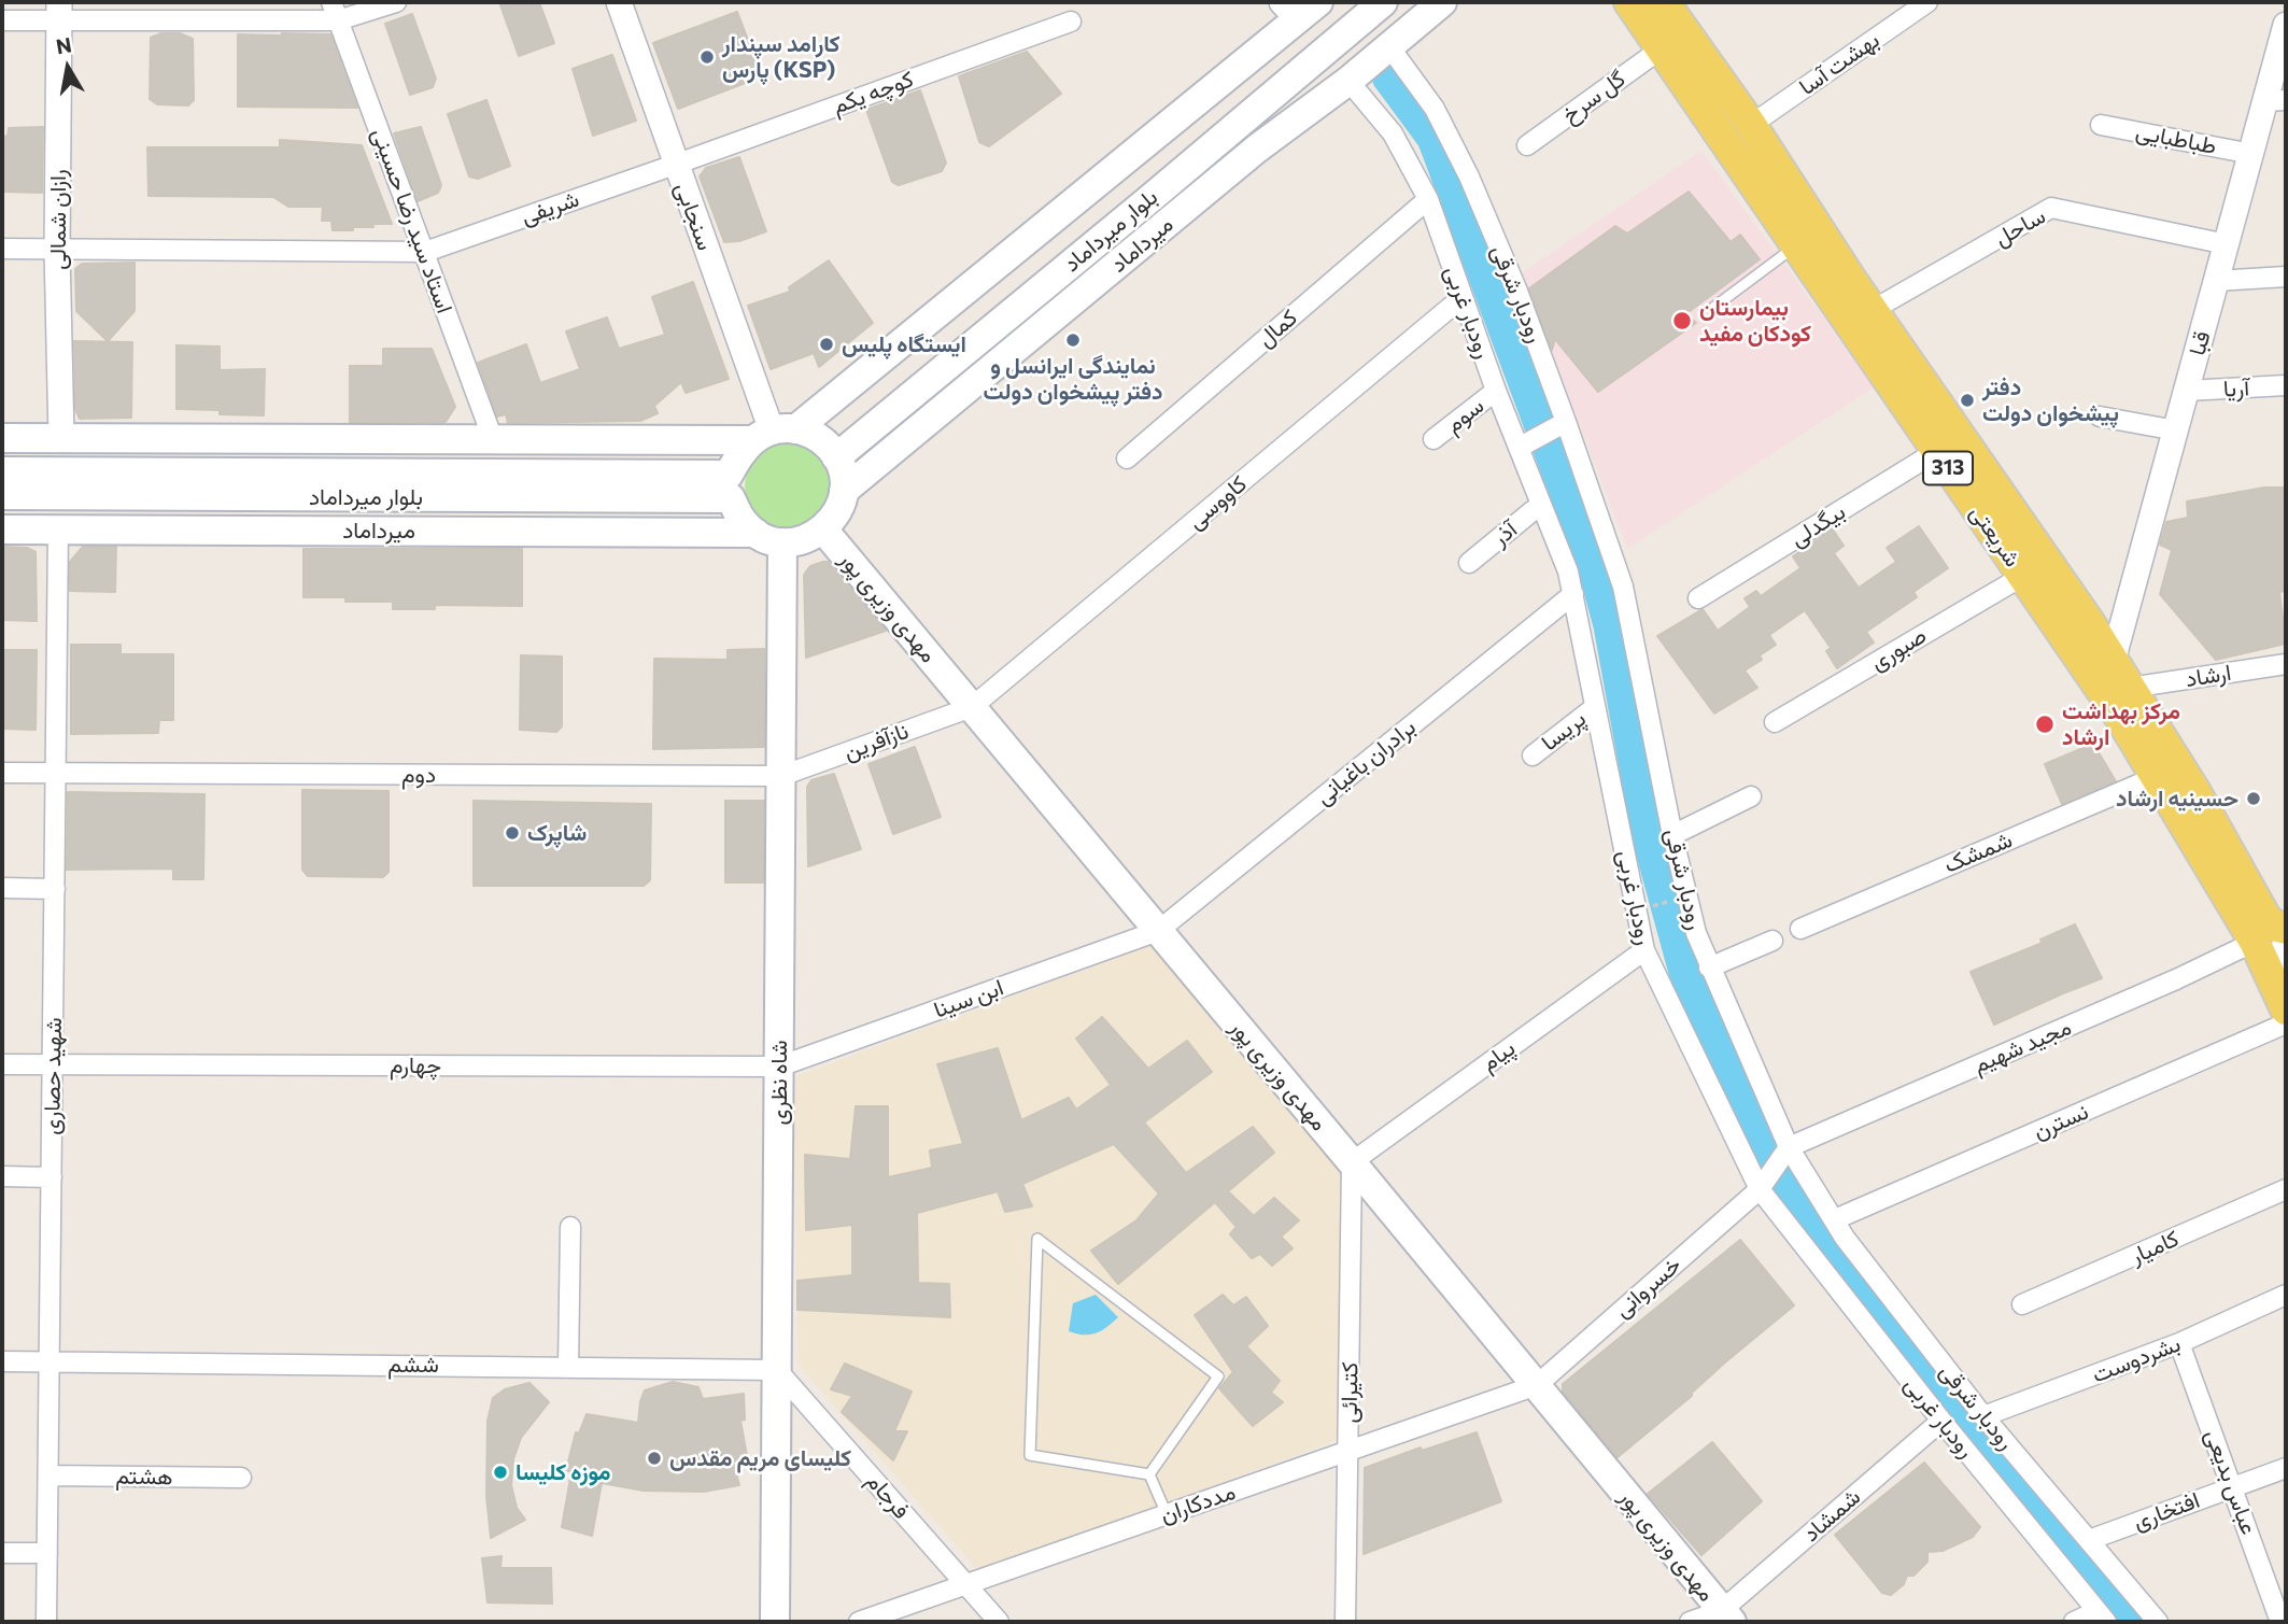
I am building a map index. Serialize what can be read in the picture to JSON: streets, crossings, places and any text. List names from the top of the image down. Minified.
{"streets":{"main road":["بلوار میرداماد","میرداماد","313","شریعتی","مهدی وزیری پور","شاه نظری"],"street":["بهشت آسا","کوچه یکم","گل سرخ","طباطبایی","شریفی","سنجابی","رازان شمالی","استاد سید رضا حسینی","ساحل","رودبار شرقی","رودبار غربی","کمال","قبا","آریا","سوم","کاووسی","بیگدلی","آذر","صبوری","ارشاد","پریسا","نازآفرین","برادران باغیانی","دوم","شمشک","ابن سینا","مجید شهیم","پیام","چهارم","شهید حصاری","نسترن","کامیار","خسروانی","بشردوست","ششم","کتیرائی","هشتم","عباس بدیعی","فرجام","مددکاران","افتخاری","شمشاد"]},"crossings":[["بهشت آسا","شریعتی"],["کوچه یکم","شریفی"],["کوچه یکم","سنجابی"],["گل سرخ","شریعتی"],["طباطبایی","قبا"],["شریفی","سنجابی"],["شریفی","استاد سید رضا حسینی"],["سنجابی","بلوار میرداماد"],["سنجابی","میرداماد"],["سنجابی","مهدی وزیری پور"],["سنجابی","شاه نظری"],["ساحل","قبا"],["ساحل","شریعتی"],["بلوار میرداماد","میرداماد"],["بلوار میرداماد","مهدی وزیری پور"],["بلوار میرداماد","شاه نظری"],["میرداماد","رودبار شرقی"],["میرداماد","رودبار غربی"],["میرداماد","مهدی وزیری پور"],["میرداماد","شهید حصاری"],["میرداماد","شاه نظری"],["رودبار شرقی","مجید شهیم"],["رودبار شرقی","نسترن"],["رودبار شرقی","خسروانی"],["رودبار شرقی","بشردوست"],["رودبار شرقی","افتخاری"],["رودبار غربی","کمال"],["رودبار غربی","سوم"],["رودبار غربی","کاووسی"],["رودبار غربی","آذر"],["رودبار غربی","پریسا"],["رودبار غربی","برادران باغیانی"],["رودبار غربی","پیام"],["رودبار غربی","خسروانی"],["رودبار غربی","شمشاد"],["قبا","آریا"],["قبا","شریعتی"],["کاووسی","مهدی وزیری پور"],["کاووسی","نازآفرین"],["بیگدلی","شریعتی"],["شریعتی","صبوری"],["شریعتی","ارشاد"],["شریعتی","شمشک"],["شریعتی","مجید شهیم"],["مهدی وزیری پور","نازآفرین"],["مهدی وزیری پور","برادران باغیانی"],["مهدی وزیری پور","ابن سینا"],["مهدی وزیری پور","پیام"],["مهدی وزیری پور","شاه نظری"],["مهدی وزیری پور","خسروانی"],["مهدی وزیری پور","کتیرائی"],["مهدی وزیری پور","مددکاران"],["مهدی وزیری پور","شمشاد"],["نازآفرین","دوم"],["نازآفرین","شاه نظری"],["برادران باغیانی","ابن سینا"],["دوم","شهید حصاری"],["دوم","شاه نظری"],["ابن سینا","چهارم"],["ابن سینا","شاه نظری"],["مجید شهیم","خسروانی"],["پیام","کتیرائی"],["چهارم","شهید حصاری"],["چهارم","شاه نظری"],["شهید حصاری","ششم"],["شهید حصاری","هشتم"],["شاه نظری","ششم"],["شاه نظری","فرجام"],["خسروانی","مددکاران"],["بشردوست","عباس بدیعی"],["ششم","فرجام"],["کتیرائی","مددکاران"],["عباس بدیعی","افتخاری"],["فرجام","مددکاران"]],"places":["کارامد سپندار پارس (KSP)","بیمارستان کودکان مفید","نمایندگی ایرانسل و دفتر پیشخوان دولت","ایستگاه پلیس","دفتر پیشخوان دولت","مرکز بهداشت ارشاد","حسینیه ارشاد","شاپرک","کلیسای مریم مقدس","موزه کلیسا"],"north":"top"}
